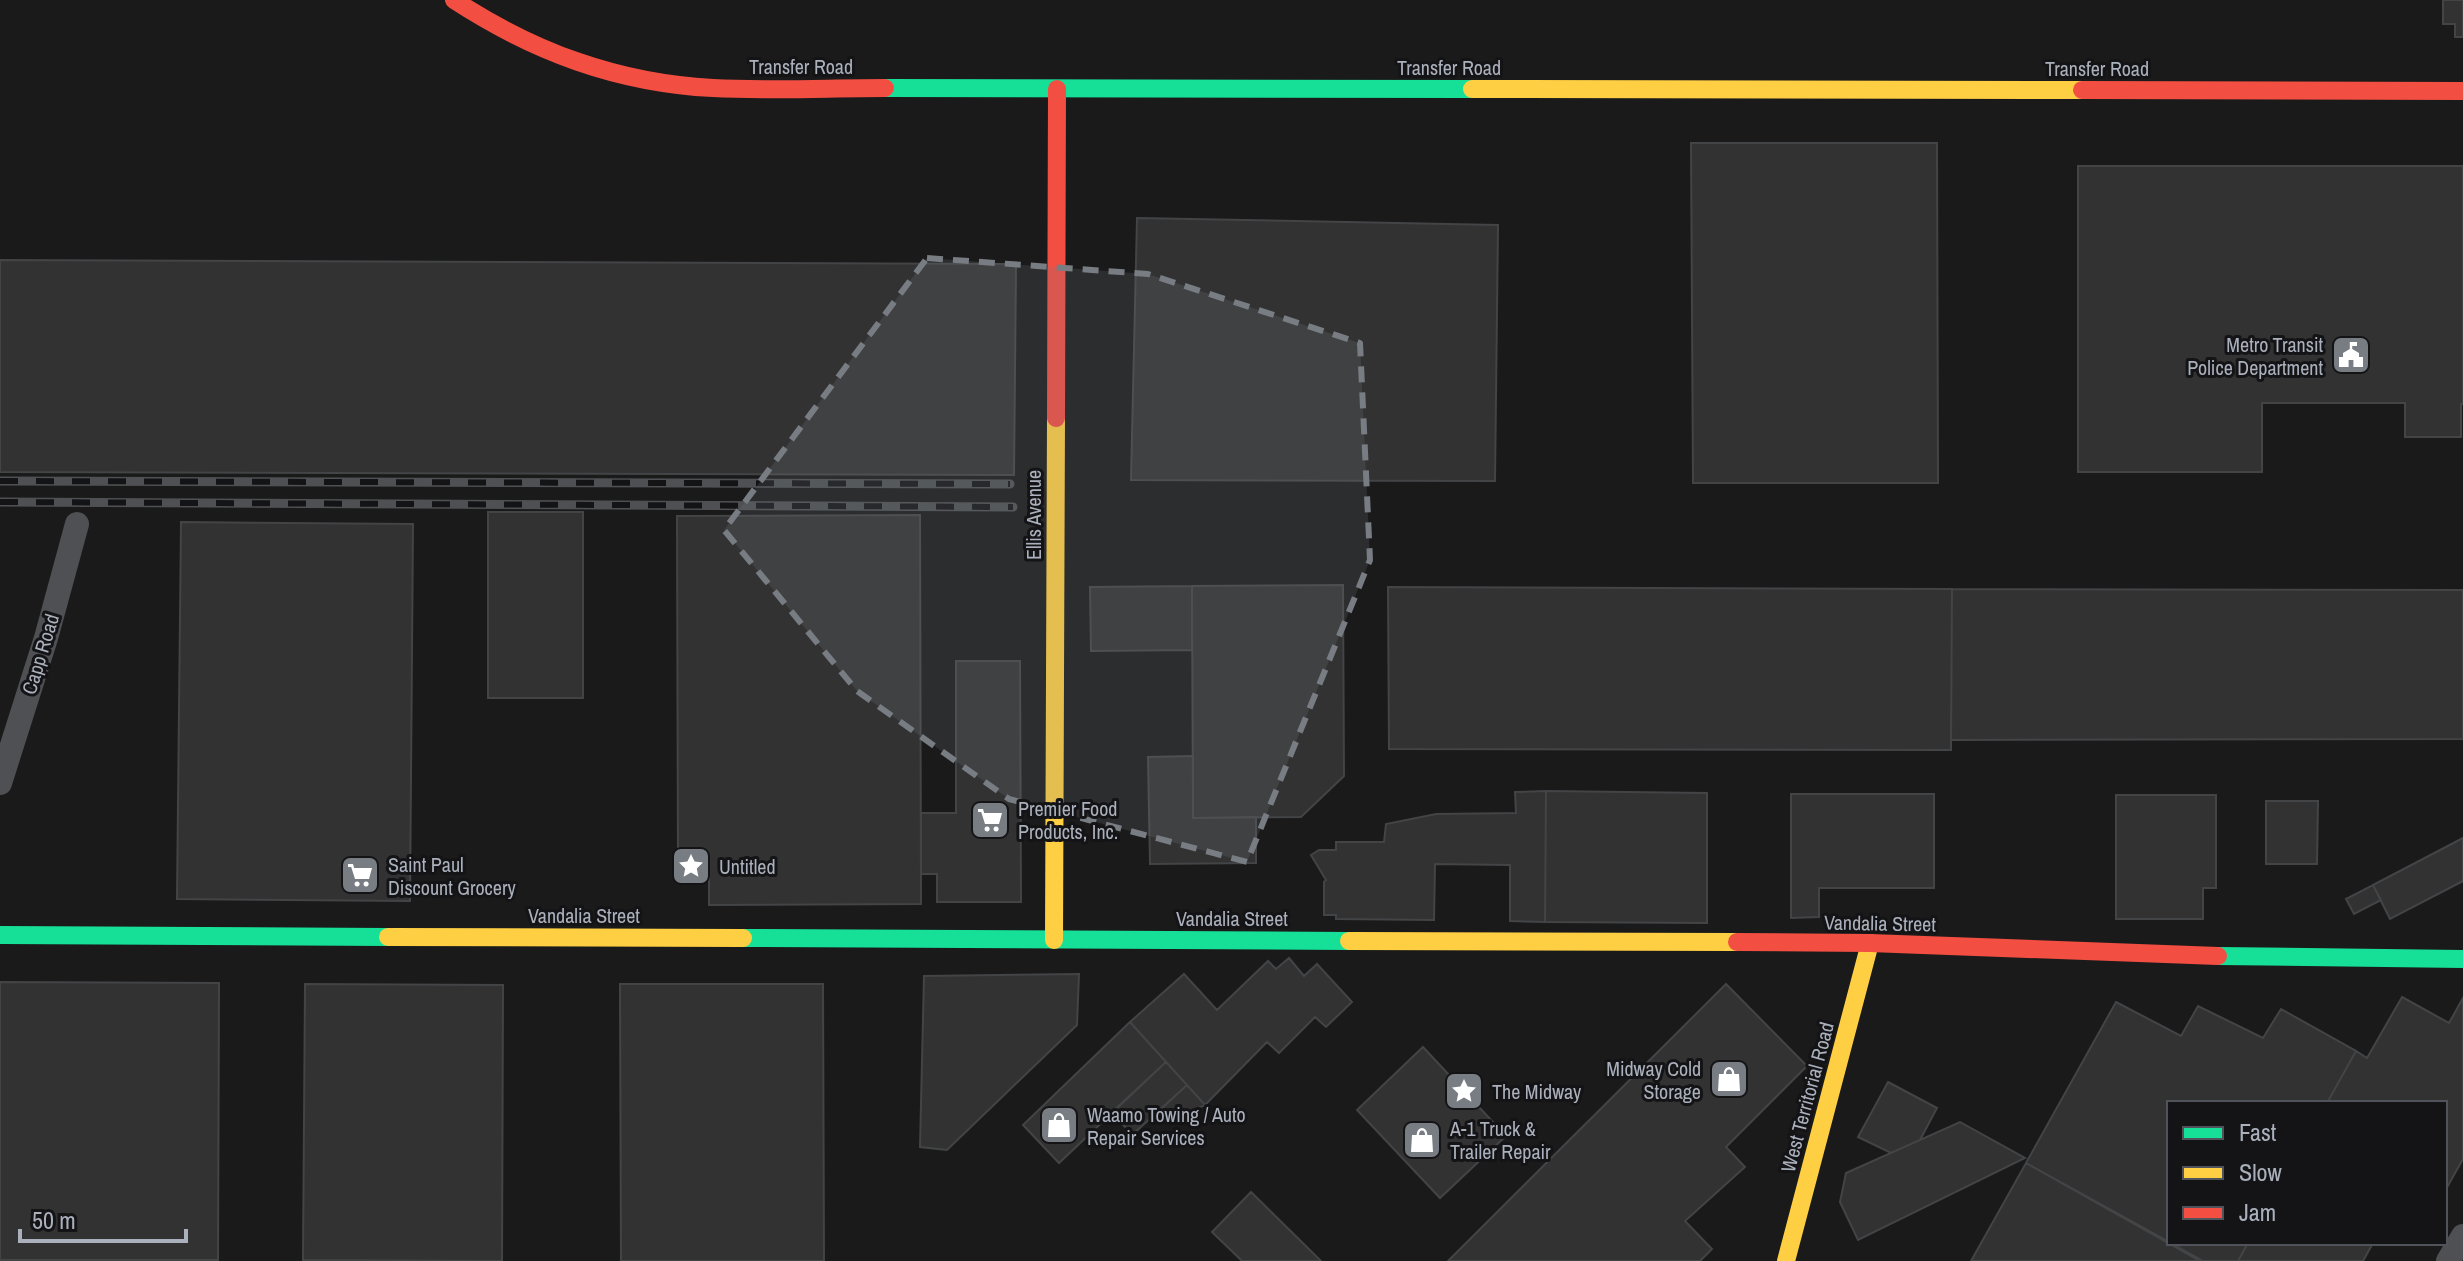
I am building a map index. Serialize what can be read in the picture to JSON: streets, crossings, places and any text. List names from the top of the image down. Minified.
{"streets":{"street":["Transfer Road","Ellis Avenue","Capp Road","Vandalia Street","West Territorial Road"]},"crossings":[["Transfer Road","Ellis Avenue"],["Ellis Avenue","Vandalia Street"],["Vandalia Street","West Territorial Road"]],"places":{"public building":["Metro Transit Police Department"],"supermarket":["Premier Food Products, Inc.","Saint Paul Discount Grocery"],"place":["Untitled","The Midway"],"shop":["Midway Cold Storage","Waamo Towing / Auto Repair Services","A-1 Truck & Trailer Repair"]},"legend":["Fast","Slow","Jam"],"scale_bar":"50 m"}
